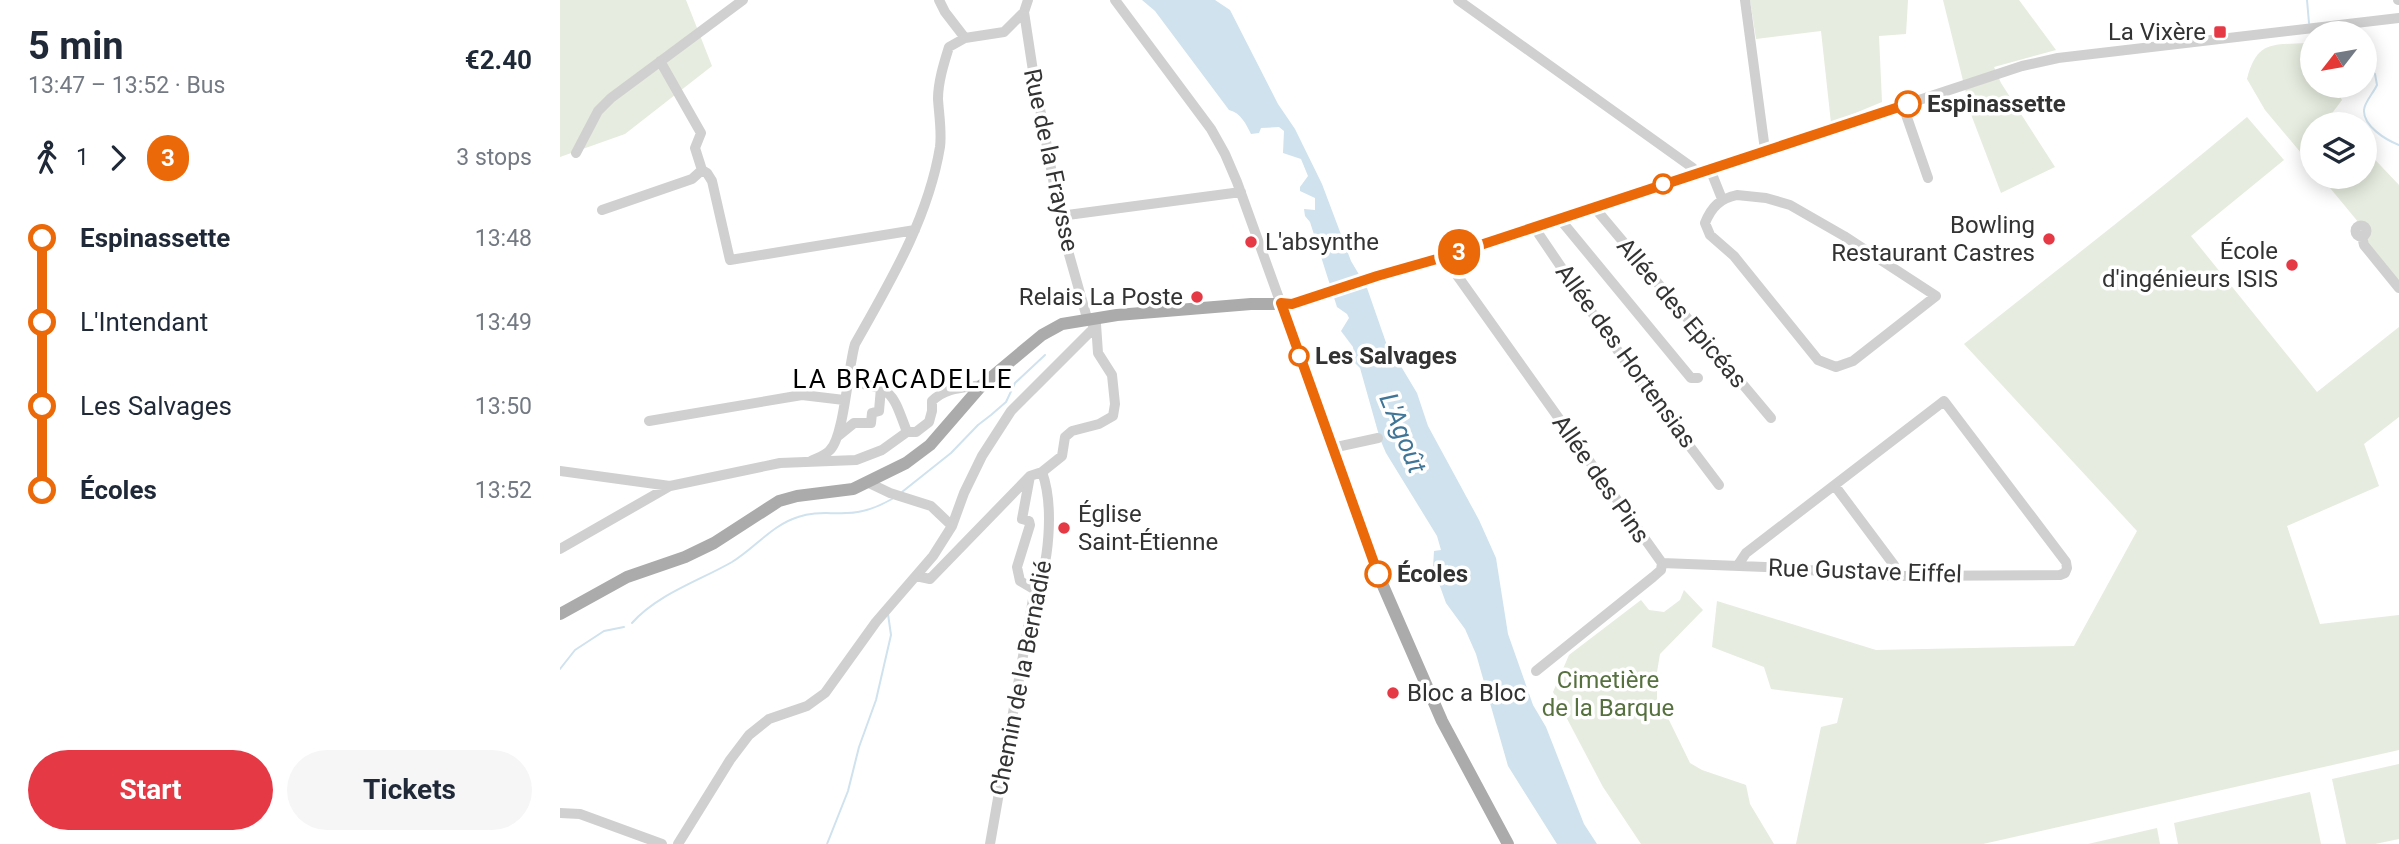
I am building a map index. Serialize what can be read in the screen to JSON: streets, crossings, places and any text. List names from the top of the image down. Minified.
{"streets":{"street":["Rue de la Fraysse","Allée des Epicéas","Allée des Hortensias","Allée des Pins","Rue Gustave Eiffel","Chemin de la Bernadié"]},"crossings":[["Rue de la Fraysse","Chemin de la Bernadié"],["Allée des Pins","Rue Gustave Eiffel"]],"districts":["LA BRACADELLE"],"water":["L'Agoût"],"parks":["Cimetière de la Barque"],"places":{"transit":["La Vixère"],"other":["Espinassette","Bowling Restaurant Castres","L'absynthe","École d'ingénieurs ISIS","Relais La Poste","Les Salvages","Église Saint-Étienne","Écoles","Bloc a Bloc"]},"lines":["bus line 3"],"north":"bottom left","page":{"heading":["5 min","13:47 – 13:52 · Bus","€2.40"],"on_map":"3","legs":["1","3","3 stops"],"list":[{"name":"Espinassette","value":"13:48"},{"name":"L'Intendant","value":"13:49"},{"name":"Les Salvages","value":"13:50"},{"name":"Écoles","value":"13:52"}],"buttons":["Start","Tickets"]}}
